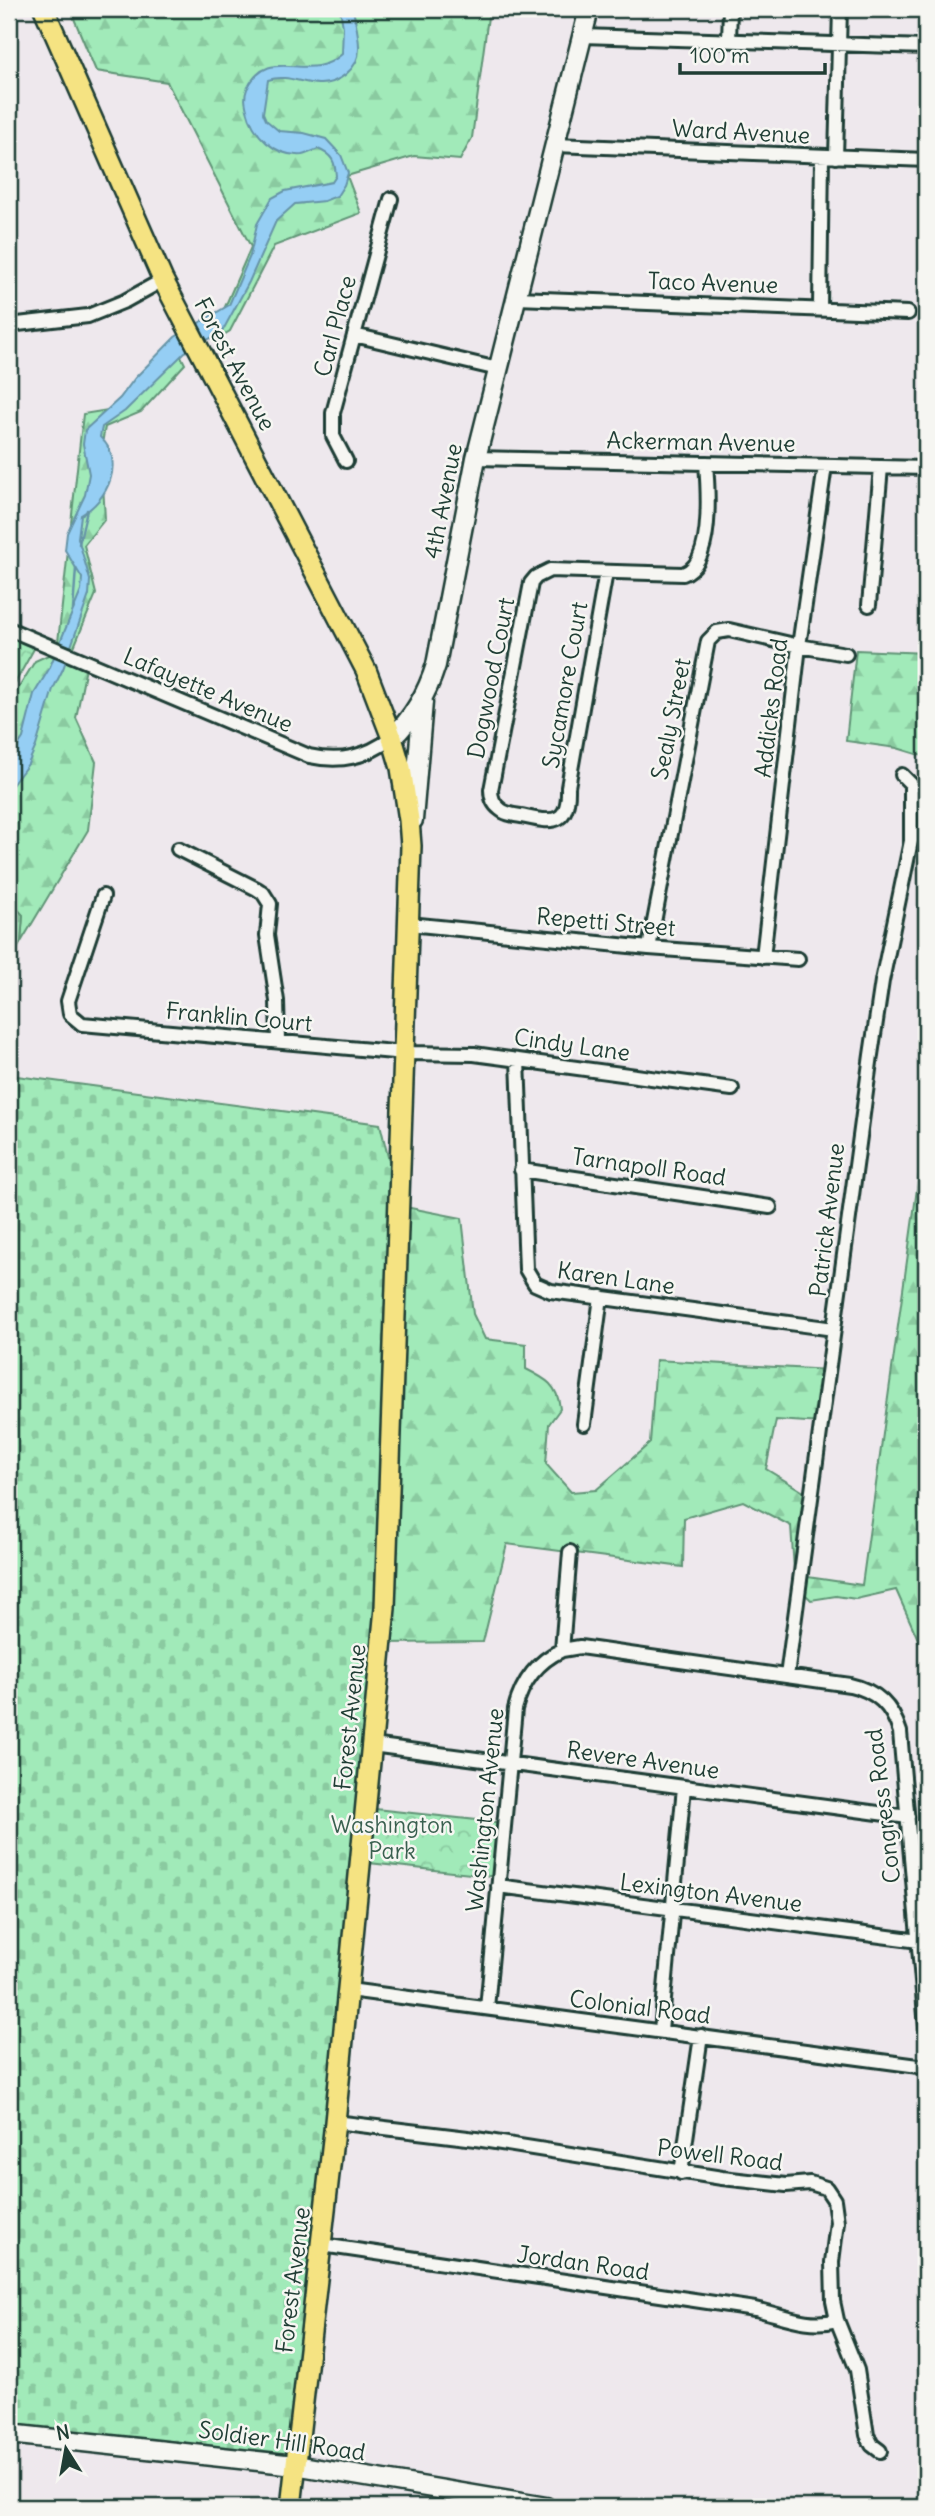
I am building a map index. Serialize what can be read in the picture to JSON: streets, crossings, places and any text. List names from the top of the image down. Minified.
{"streets":{"main road":["Forest Avenue","4th Avenue","Soldier Hill Road"],"street":["Ward Avenue","Taco Avenue","Carl Place","Ackerman Avenue","Dogwood Court","Sycamore Court","Lafayette Avenue","Addicks Road","Sealy Street","Repetti Street","Franklin Court","Cindy Lane","Tarnapoll Road","Patrick Avenue","Karen Lane","Revere Avenue","Congress Road","Washington Avenue","Lexington Avenue","Colonial Road","Powell Road","Jordan Road"]},"crossings":[["Ward Avenue","4th Avenue"],["Taco Avenue","4th Avenue"],["Forest Avenue","4th Avenue"],["Forest Avenue","Lafayette Avenue"],["Forest Avenue","Franklin Court"],["Forest Avenue","Cindy Lane"],["Forest Avenue","Revere Avenue"],["Forest Avenue","Colonial Road"],["Forest Avenue","Powell Road"],["Forest Avenue","Jordan Road"],["Forest Avenue","Soldier Hill Road"],["Ackerman Avenue","4th Avenue"],["Ackerman Avenue","Dogwood Court"],["Ackerman Avenue","Addicks Road"],["4th Avenue","Lafayette Avenue"],["Dogwood Court","Sycamore Court"],["Addicks Road","Sealy Street"],["Addicks Road","Repetti Street"],["Sealy Street","Repetti Street"],["Franklin Court","Cindy Lane"],["Cindy Lane","Karen Lane"],["Tarnapoll Road","Karen Lane"],["Patrick Avenue","Karen Lane"],["Patrick Avenue","Congress Road"],["Revere Avenue","Congress Road"],["Revere Avenue","Washington Avenue"],["Congress Road","Washington Avenue"],["Congress Road","Lexington Avenue"],["Washington Avenue","Lexington Avenue"],["Washington Avenue","Colonial Road"],["Powell Road","Jordan Road"]],"parks":["Washington Park"],"scale_bar":"100 m","north":"top"}
